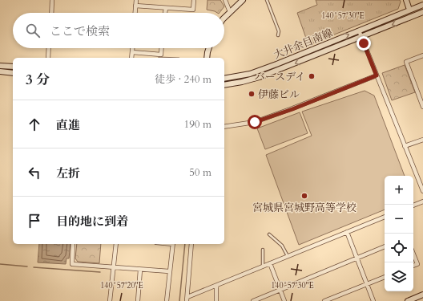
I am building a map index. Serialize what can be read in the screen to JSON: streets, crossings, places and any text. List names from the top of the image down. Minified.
{"streets":{"street":["大井余目南線"]},"places":["バースデイ","伊藤ビル","宮城県宮城野高等学校"],"page":{"search":"ここで検索","heading":["3 分","徒歩 · 240 m"],"list":[["直進","190 m"],["左折","50 m"],"目的地に到着"],"map_buttons":["+","−"]},"coordinates":["140°57'30\"E","140°57'20\"E"]}
